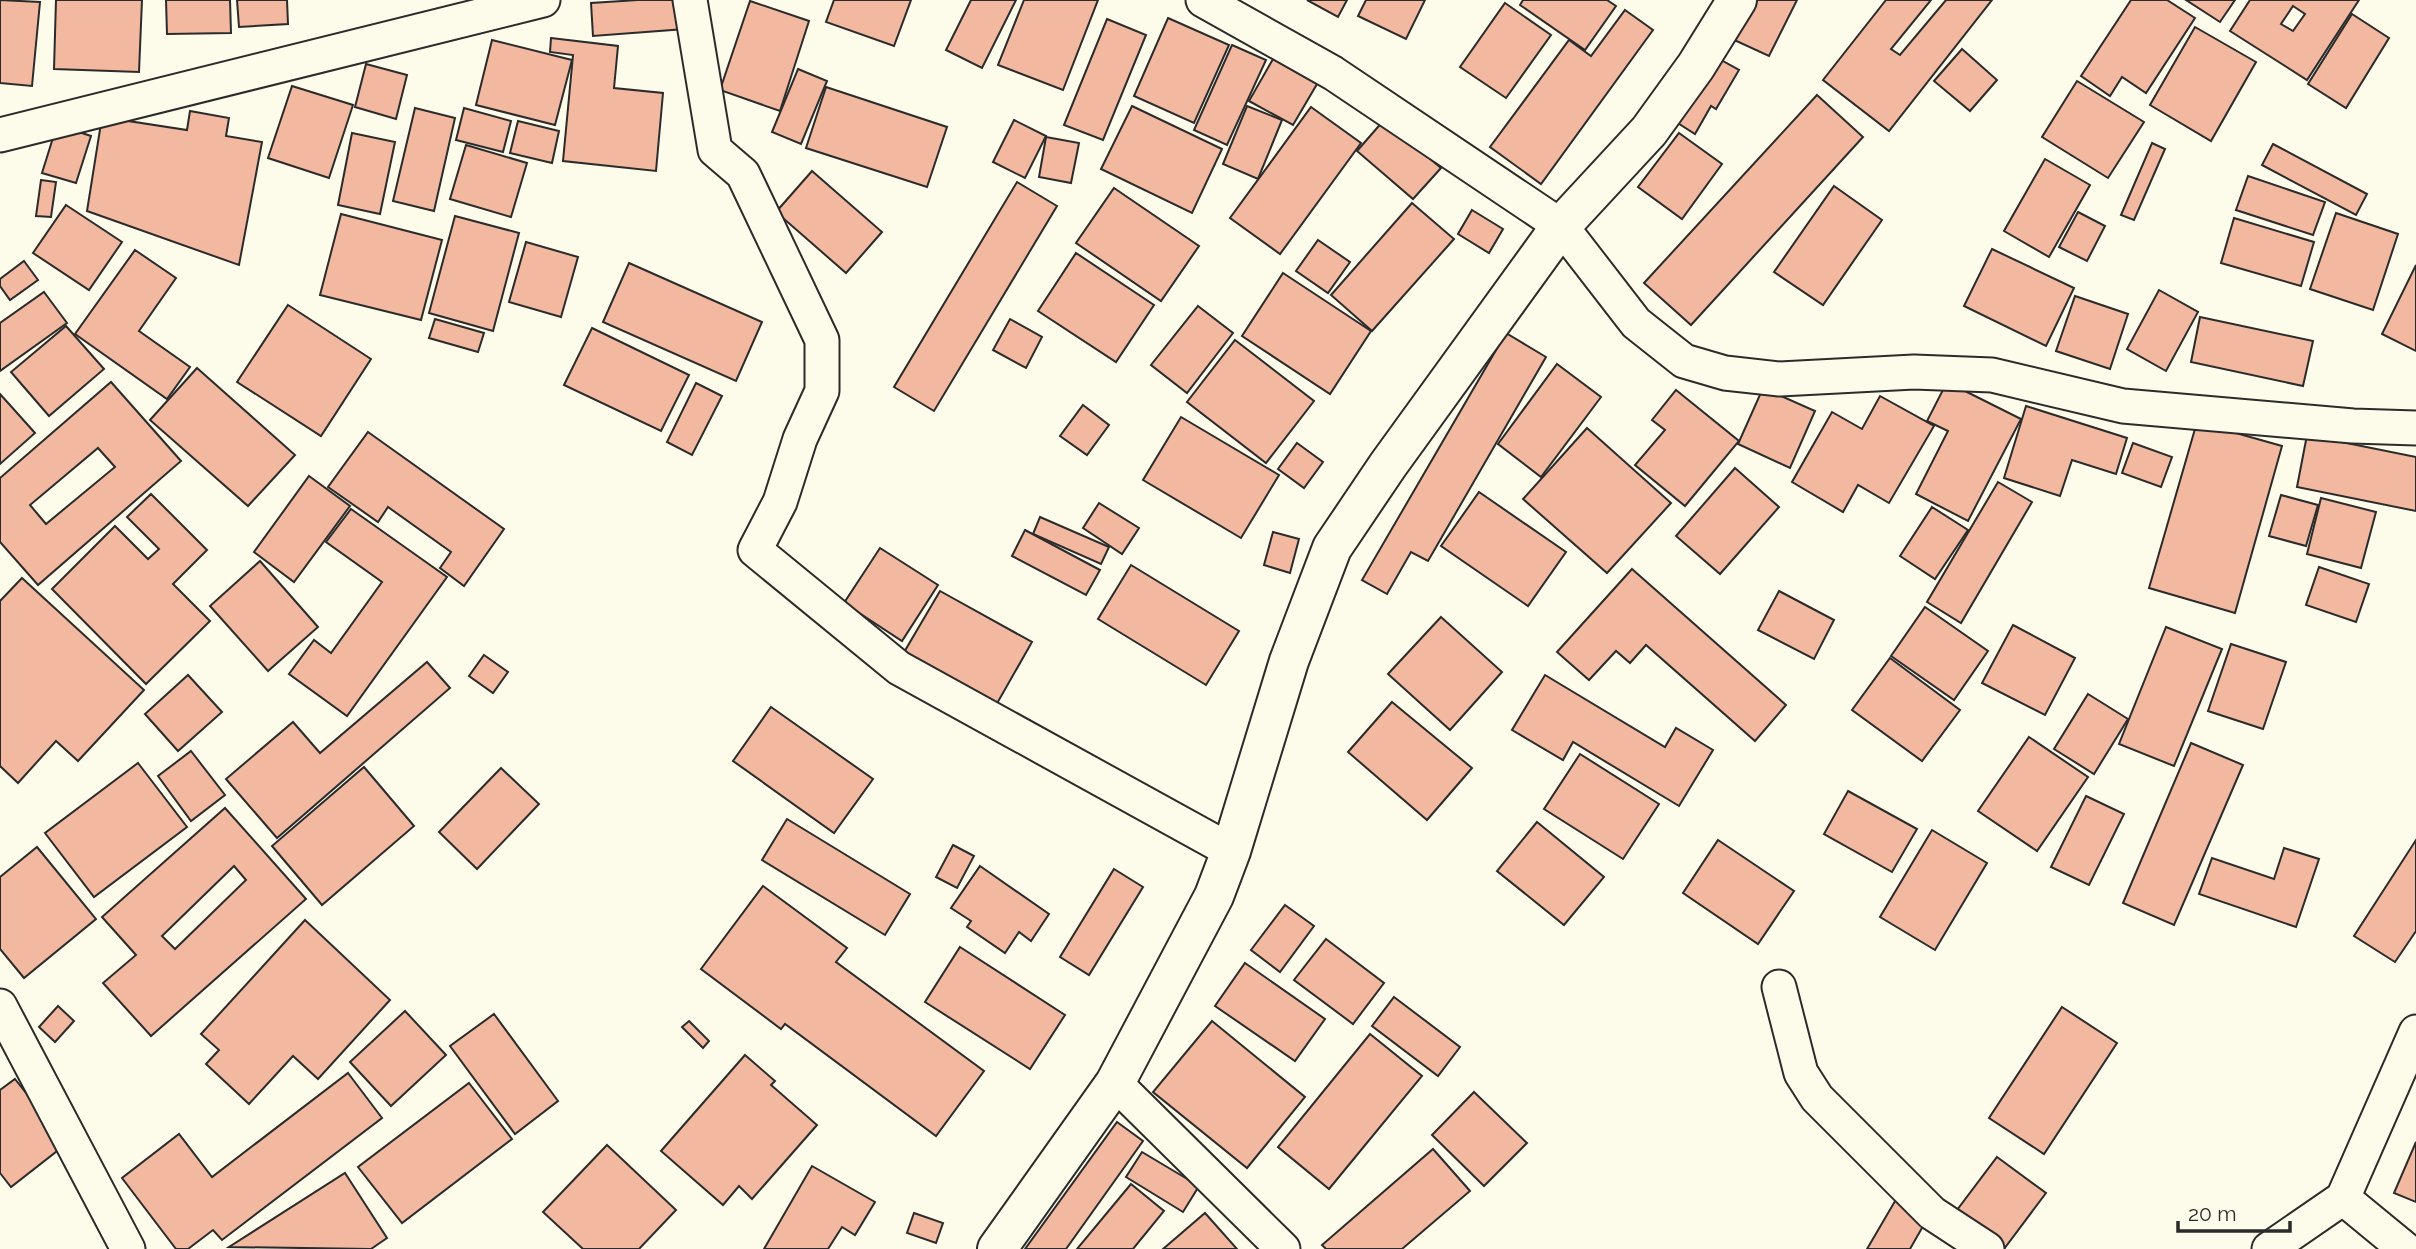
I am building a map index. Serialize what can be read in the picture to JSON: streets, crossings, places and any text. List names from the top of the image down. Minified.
{"scale_bar":"20 m"}
